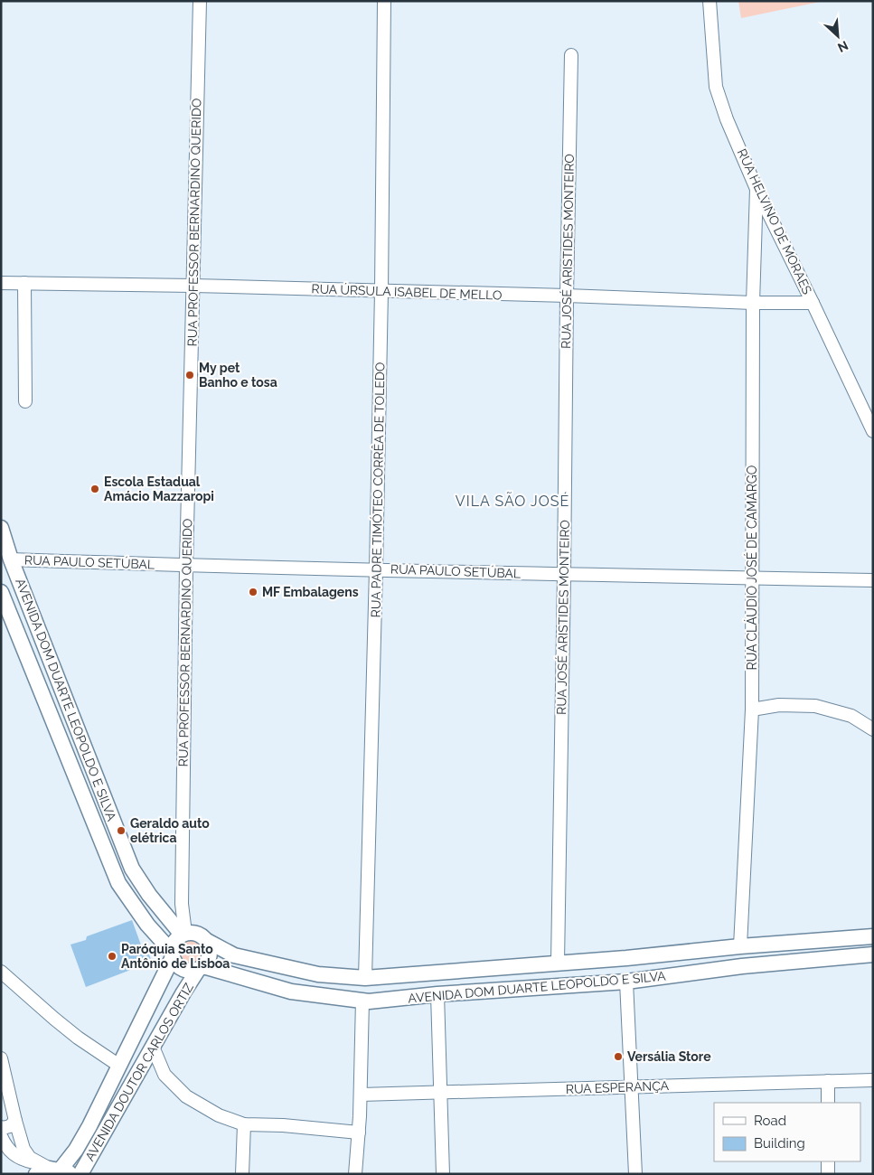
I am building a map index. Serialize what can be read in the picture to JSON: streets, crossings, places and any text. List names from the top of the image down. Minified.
{"streets":{"main road":["AVENIDA DOM DUARTE LEOPOLDO E SILVA","AVENIDA DOUTOR CARLOS ORTIZ"],"street":["RUA HELVINO DE MORAES","RUA PROFESSOR BERNARDINO QUERIDO","RUA JOSÉ ARISTIDES MONTEIRO","RUA ÚRSULA ISABEL DE MELLO","RUA PADRE TIMÓTEO CORRÊA DE TOLEDO","RUA PAULO SETÚBAL","RUA CLÁUDIO JOSÉ DE CAMARGO","RUA ESPERANÇA"]},"crossings":[["RUA HELVINO DE MORAES","RUA ÚRSULA ISABEL DE MELLO"],["RUA HELVINO DE MORAES","RUA CLÁUDIO JOSÉ DE CAMARGO"],["RUA PROFESSOR BERNARDINO QUERIDO","RUA ÚRSULA ISABEL DE MELLO"],["RUA PROFESSOR BERNARDINO QUERIDO","RUA PAULO SETÚBAL"],["RUA PROFESSOR BERNARDINO QUERIDO","AVENIDA DOM DUARTE LEOPOLDO E SILVA"],["RUA PROFESSOR BERNARDINO QUERIDO","AVENIDA DOUTOR CARLOS ORTIZ"],["RUA JOSÉ ARISTIDES MONTEIRO","RUA ÚRSULA ISABEL DE MELLO"],["RUA JOSÉ ARISTIDES MONTEIRO","RUA PAULO SETÚBAL"],["RUA JOSÉ ARISTIDES MONTEIRO","AVENIDA DOM DUARTE LEOPOLDO E SILVA"],["RUA ÚRSULA ISABEL DE MELLO","RUA PADRE TIMÓTEO CORRÊA DE TOLEDO"],["RUA ÚRSULA ISABEL DE MELLO","RUA CLÁUDIO JOSÉ DE CAMARGO"],["RUA PADRE TIMÓTEO CORRÊA DE TOLEDO","RUA PAULO SETÚBAL"],["RUA PADRE TIMÓTEO CORRÊA DE TOLEDO","AVENIDA DOM DUARTE LEOPOLDO E SILVA"],["RUA PAULO SETÚBAL","RUA CLÁUDIO JOSÉ DE CAMARGO"],["RUA PAULO SETÚBAL","AVENIDA DOM DUARTE LEOPOLDO E SILVA"],["RUA CLÁUDIO JOSÉ DE CAMARGO","AVENIDA DOM DUARTE LEOPOLDO E SILVA"],["AVENIDA DOM DUARTE LEOPOLDO E SILVA","AVENIDA DOUTOR CARLOS ORTIZ"]],"districts":["VILA SÃO JOSÉ"],"places":["My pet Banho e tosa","Escola Estadual Amácio Mazzaropi","MF Embalagens","Geraldo auto elétrica","Paróquia Santo Antônio de Lisboa","Versália Store"],"legend":["Road","Building"],"north":"bottom right"}
